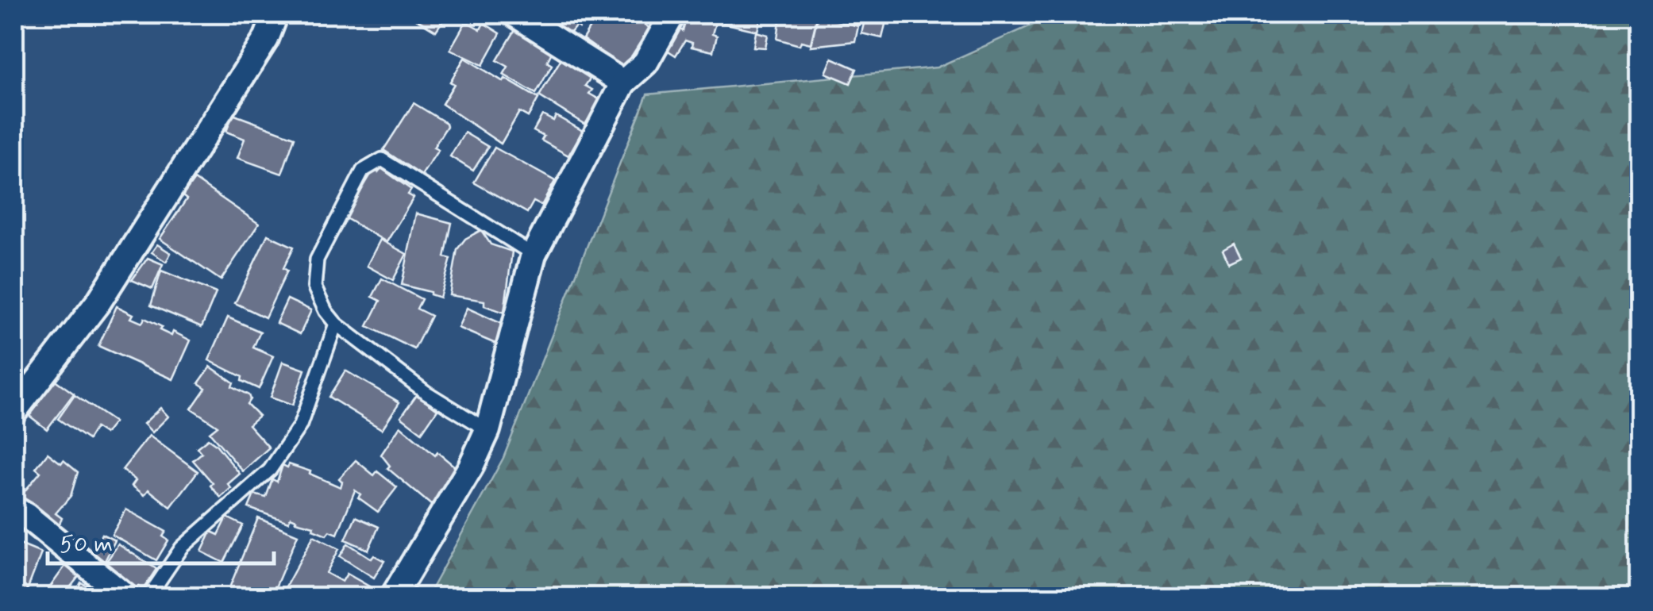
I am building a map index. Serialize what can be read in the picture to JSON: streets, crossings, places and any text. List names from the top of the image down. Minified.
{"scale_bar":"50 m"}
